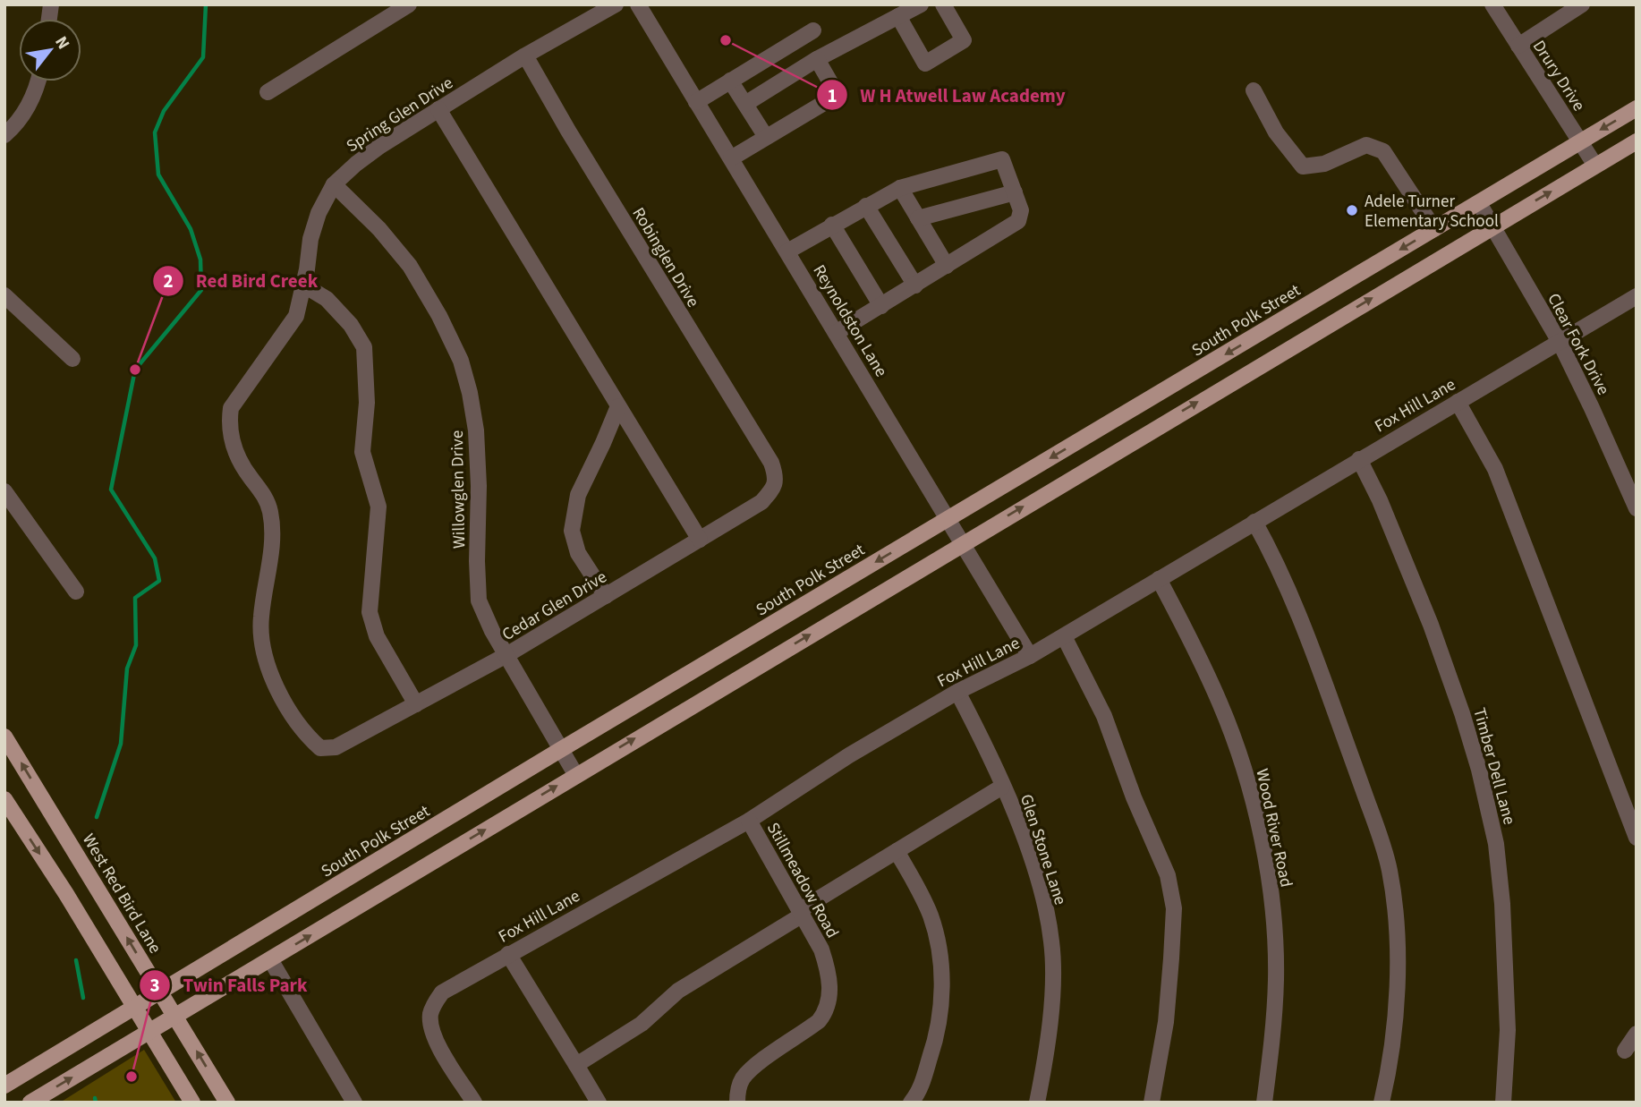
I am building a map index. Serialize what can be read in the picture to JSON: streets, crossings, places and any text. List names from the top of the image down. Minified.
{"streets":{"main road":["South Polk Street","West Red Bird Lane"],"street":["Drury Drive","Spring Glen Drive","Robinglen Drive","Reynoldston Lane","Clear Fork Drive","Fox Hill Lane","Willowglen Drive","Cedar Glen Drive","Timber Dell Lane","Wood River Road","Glen Stone Lane","Stillmeadow Road"]},"crossings":[["Drury Drive","South Polk Street"],["Spring Glen Drive","Robinglen Drive"],["Spring Glen Drive","Willowglen Drive"],["Spring Glen Drive","Cedar Glen Drive"],["Robinglen Drive","Cedar Glen Drive"],["South Polk Street","Reynoldston Lane"],["South Polk Street","Clear Fork Drive"],["South Polk Street","Willowglen Drive"],["South Polk Street","West Red Bird Lane"],["Reynoldston Lane","Fox Hill Lane"],["Clear Fork Drive","Fox Hill Lane"],["Fox Hill Lane","Timber Dell Lane"],["Fox Hill Lane","Wood River Road"],["Fox Hill Lane","Glen Stone Lane"],["Fox Hill Lane","Stillmeadow Road"],["Willowglen Drive","Cedar Glen Drive"]],"places":["W H Atwell Law Academy","Adele Turner Elementary School","Red Bird Creek","Twin Falls Park"],"north":"top right"}
